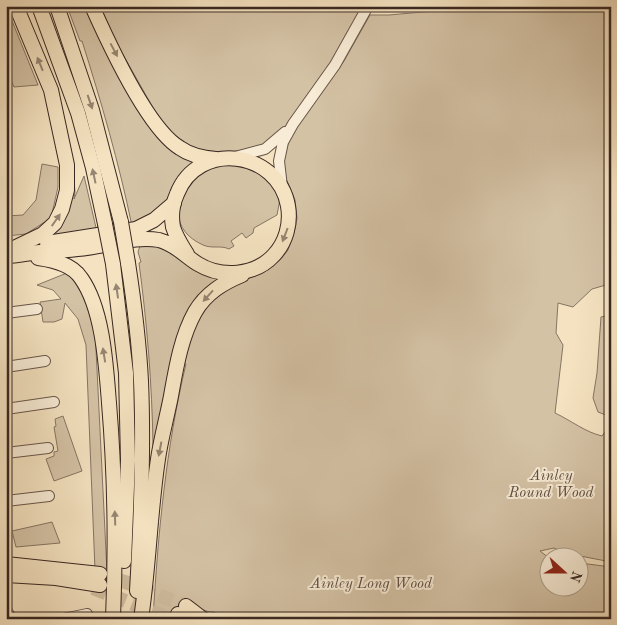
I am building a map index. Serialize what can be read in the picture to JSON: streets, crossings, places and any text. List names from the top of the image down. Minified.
{"parks":["Ainley Round Wood","Ainley Long Wood"],"north":"right"}
